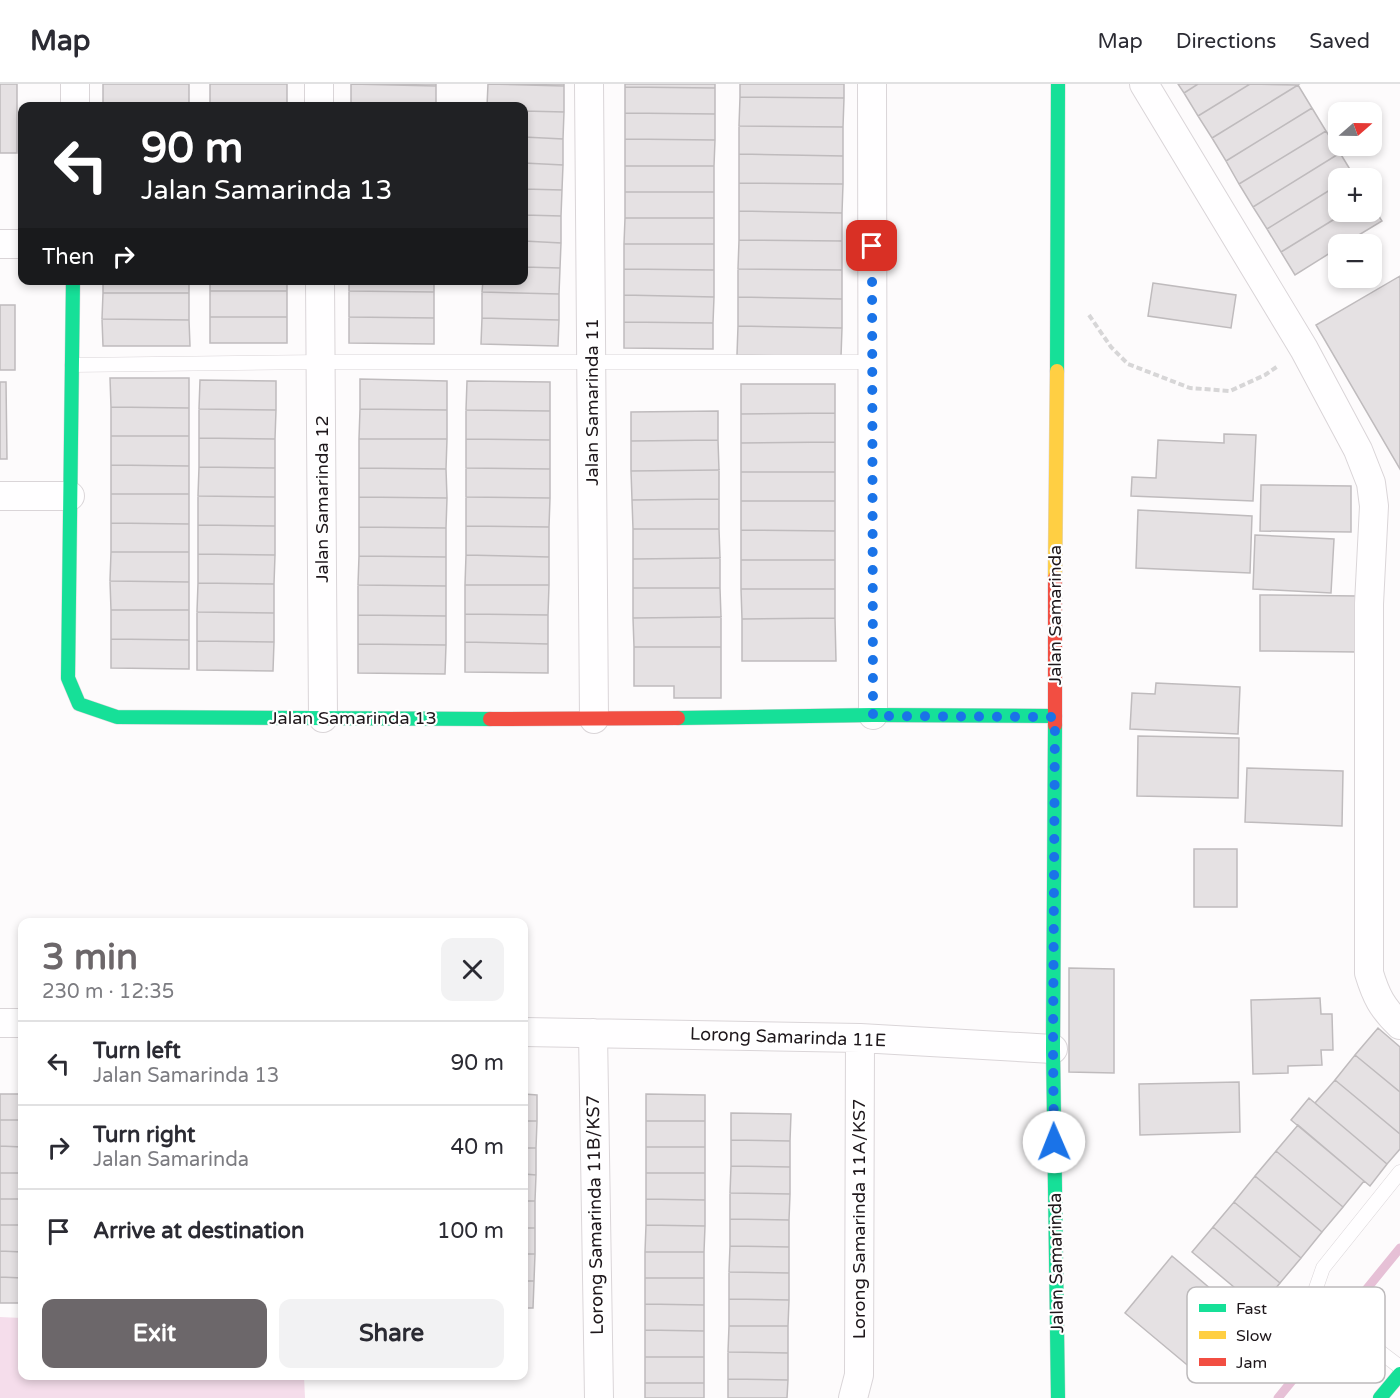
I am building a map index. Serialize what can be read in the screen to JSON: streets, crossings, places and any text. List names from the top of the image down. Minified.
{"streets":{"street":["Jalan Samarinda 11","Jalan Samarinda 12","Jalan Samarinda","Jalan Samarinda 13","Lorong Samarinda 11E","Lorong Samarinda 11B/KS7","Lorong Samarinda 11A/KS7"]},"crossings":[["Jalan Samarinda 11","Jalan Samarinda 13"],["Jalan Samarinda 12","Jalan Samarinda 13"],["Jalan Samarinda","Jalan Samarinda 13"],["Jalan Samarinda","Lorong Samarinda 11E"],["Lorong Samarinda 11E","Lorong Samarinda 11B/KS7"],["Lorong Samarinda 11E","Lorong Samarinda 11A/KS7"]],"legend":["Fast","Slow","Jam"],"north":"right","page":{"header":"Map","nav":["Map","Directions","Saved"],"map_buttons":["+","−"],"turn":["90 m","Jalan Samarinda 13"],"then":"Then","heading":["3 min","230 m · 12:35"],"list":[{"name":"Turn left","note":"Jalan Samarinda 13","value":"90 m"},{"name":"Turn right","note":"Jalan Samarinda","value":"40 m"},{"name":"Arrive at destination","value":"100 m"}],"buttons":["Exit","Share"]}}
